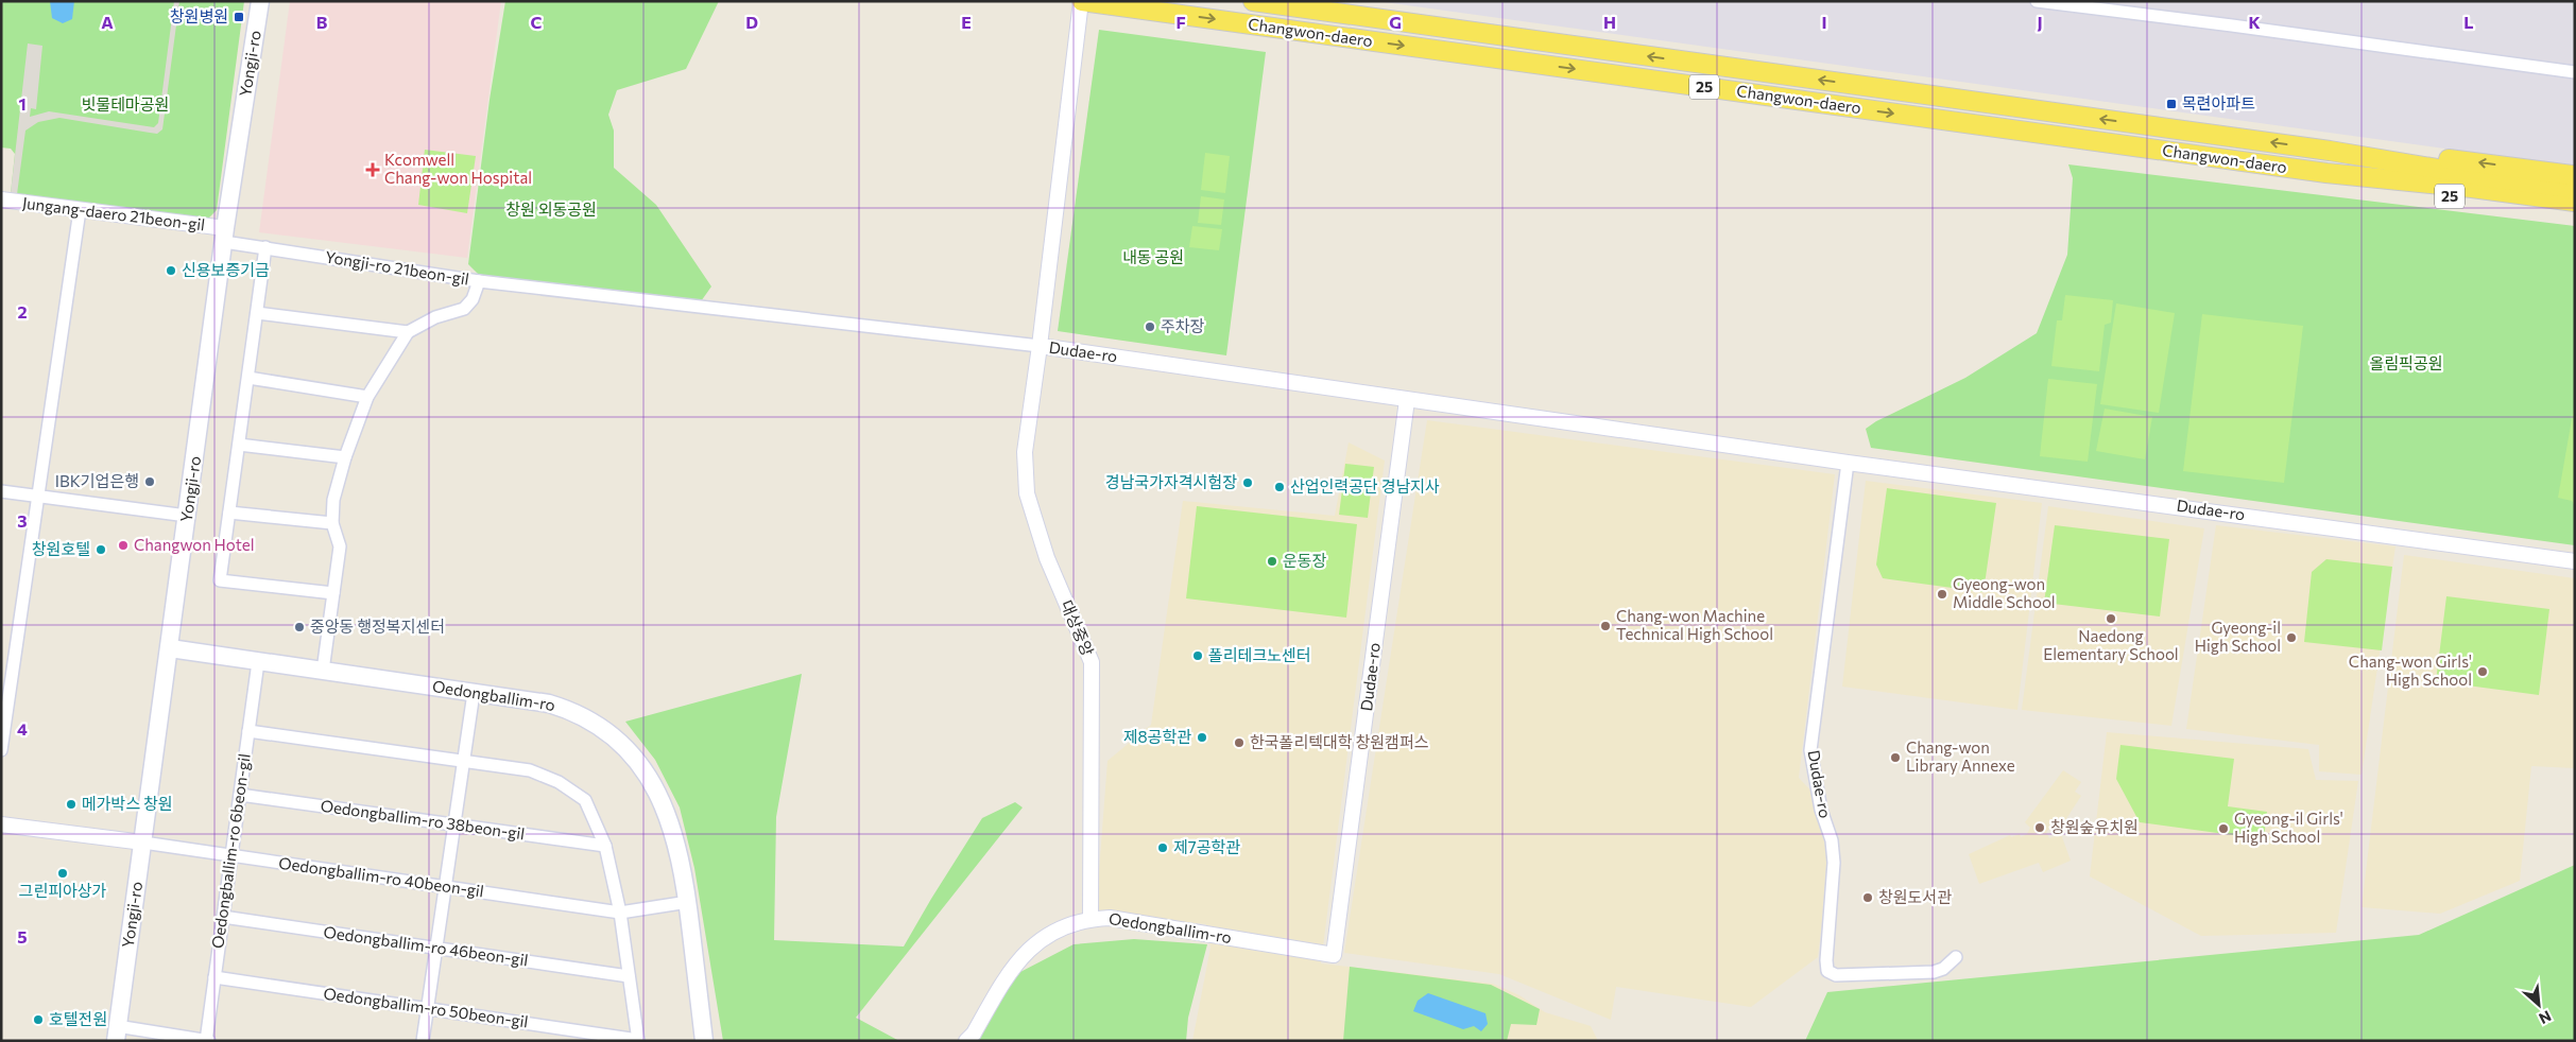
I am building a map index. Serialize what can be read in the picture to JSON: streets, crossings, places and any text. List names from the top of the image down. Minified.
{"streets":{"main road":["Changwon-daero","Yongji-ro","25","Oedongballim-ro"],"street":["Jungang-daero 21beon-gil","Yongji-ro 21beon-gil","Dudae-ro","대상중앙","Oedongballim-ro 38beon-gil","Oedongballim-ro 6beon-gil","Oedongballim-ro 40beon-gil","Oedongballim-ro 46beon-gil","Oedongballim-ro 50beon-gil"]},"crossings":[["Changwon-daero","Dudae-ro"],["Yongji-ro","Jungang-daero 21beon-gil"],["Yongji-ro","Yongji-ro 21beon-gil"],["Yongji-ro","Oedongballim-ro"],["Yongji-ro","Oedongballim-ro 40beon-gil"],["Jungang-daero 21beon-gil","Yongji-ro 21beon-gil"],["Yongji-ro 21beon-gil","Oedongballim-ro"],["Dudae-ro","대상중앙"],["Dudae-ro","Oedongballim-ro"],["대상중앙","Oedongballim-ro"],["Oedongballim-ro","Oedongballim-ro 6beon-gil"],["Oedongballim-ro","Oedongballim-ro 40beon-gil"],["Oedongballim-ro 38beon-gil","Oedongballim-ro 6beon-gil"],["Oedongballim-ro 6beon-gil","Oedongballim-ro 40beon-gil"],["Oedongballim-ro 6beon-gil","Oedongballim-ro 46beon-gil"],["Oedongballim-ro 6beon-gil","Oedongballim-ro 50beon-gil"]],"parks":["빗물테마공원","창원 외동공원","내동 공원","올림픽공원"],"places":{"transit":["창원병원","목련아파트"],"health":["Kcomwell Chang-won Hospital"],"other":["신용보증기금","주차장","IBK기업은행","경남국가자격시험장","산업인력공단 경남지사","Changwon Hotel","창원호텔","운동장","Gyeong-won Middle School","Naedong Elementary School","Chang-won Machine Technical High School","중앙동 행정복지센터","Gyeong-il High School","폴리테크노센터","Chang-won Girls' High School","제8공학관","한국폴리텍대학 창원캠퍼스","Chang-won Library Annexe","메가박스 창원","창원숲유치원","Gyeong-il Girls' High School","제7공학관","그린피아상가","창원도서관","호텔전원"]},"north":"bottom right","grid":{"columns":["A","B","C","D","E","F","G","H","I","J","K","L"],"rows":["1","2","3","4","5"]}}
